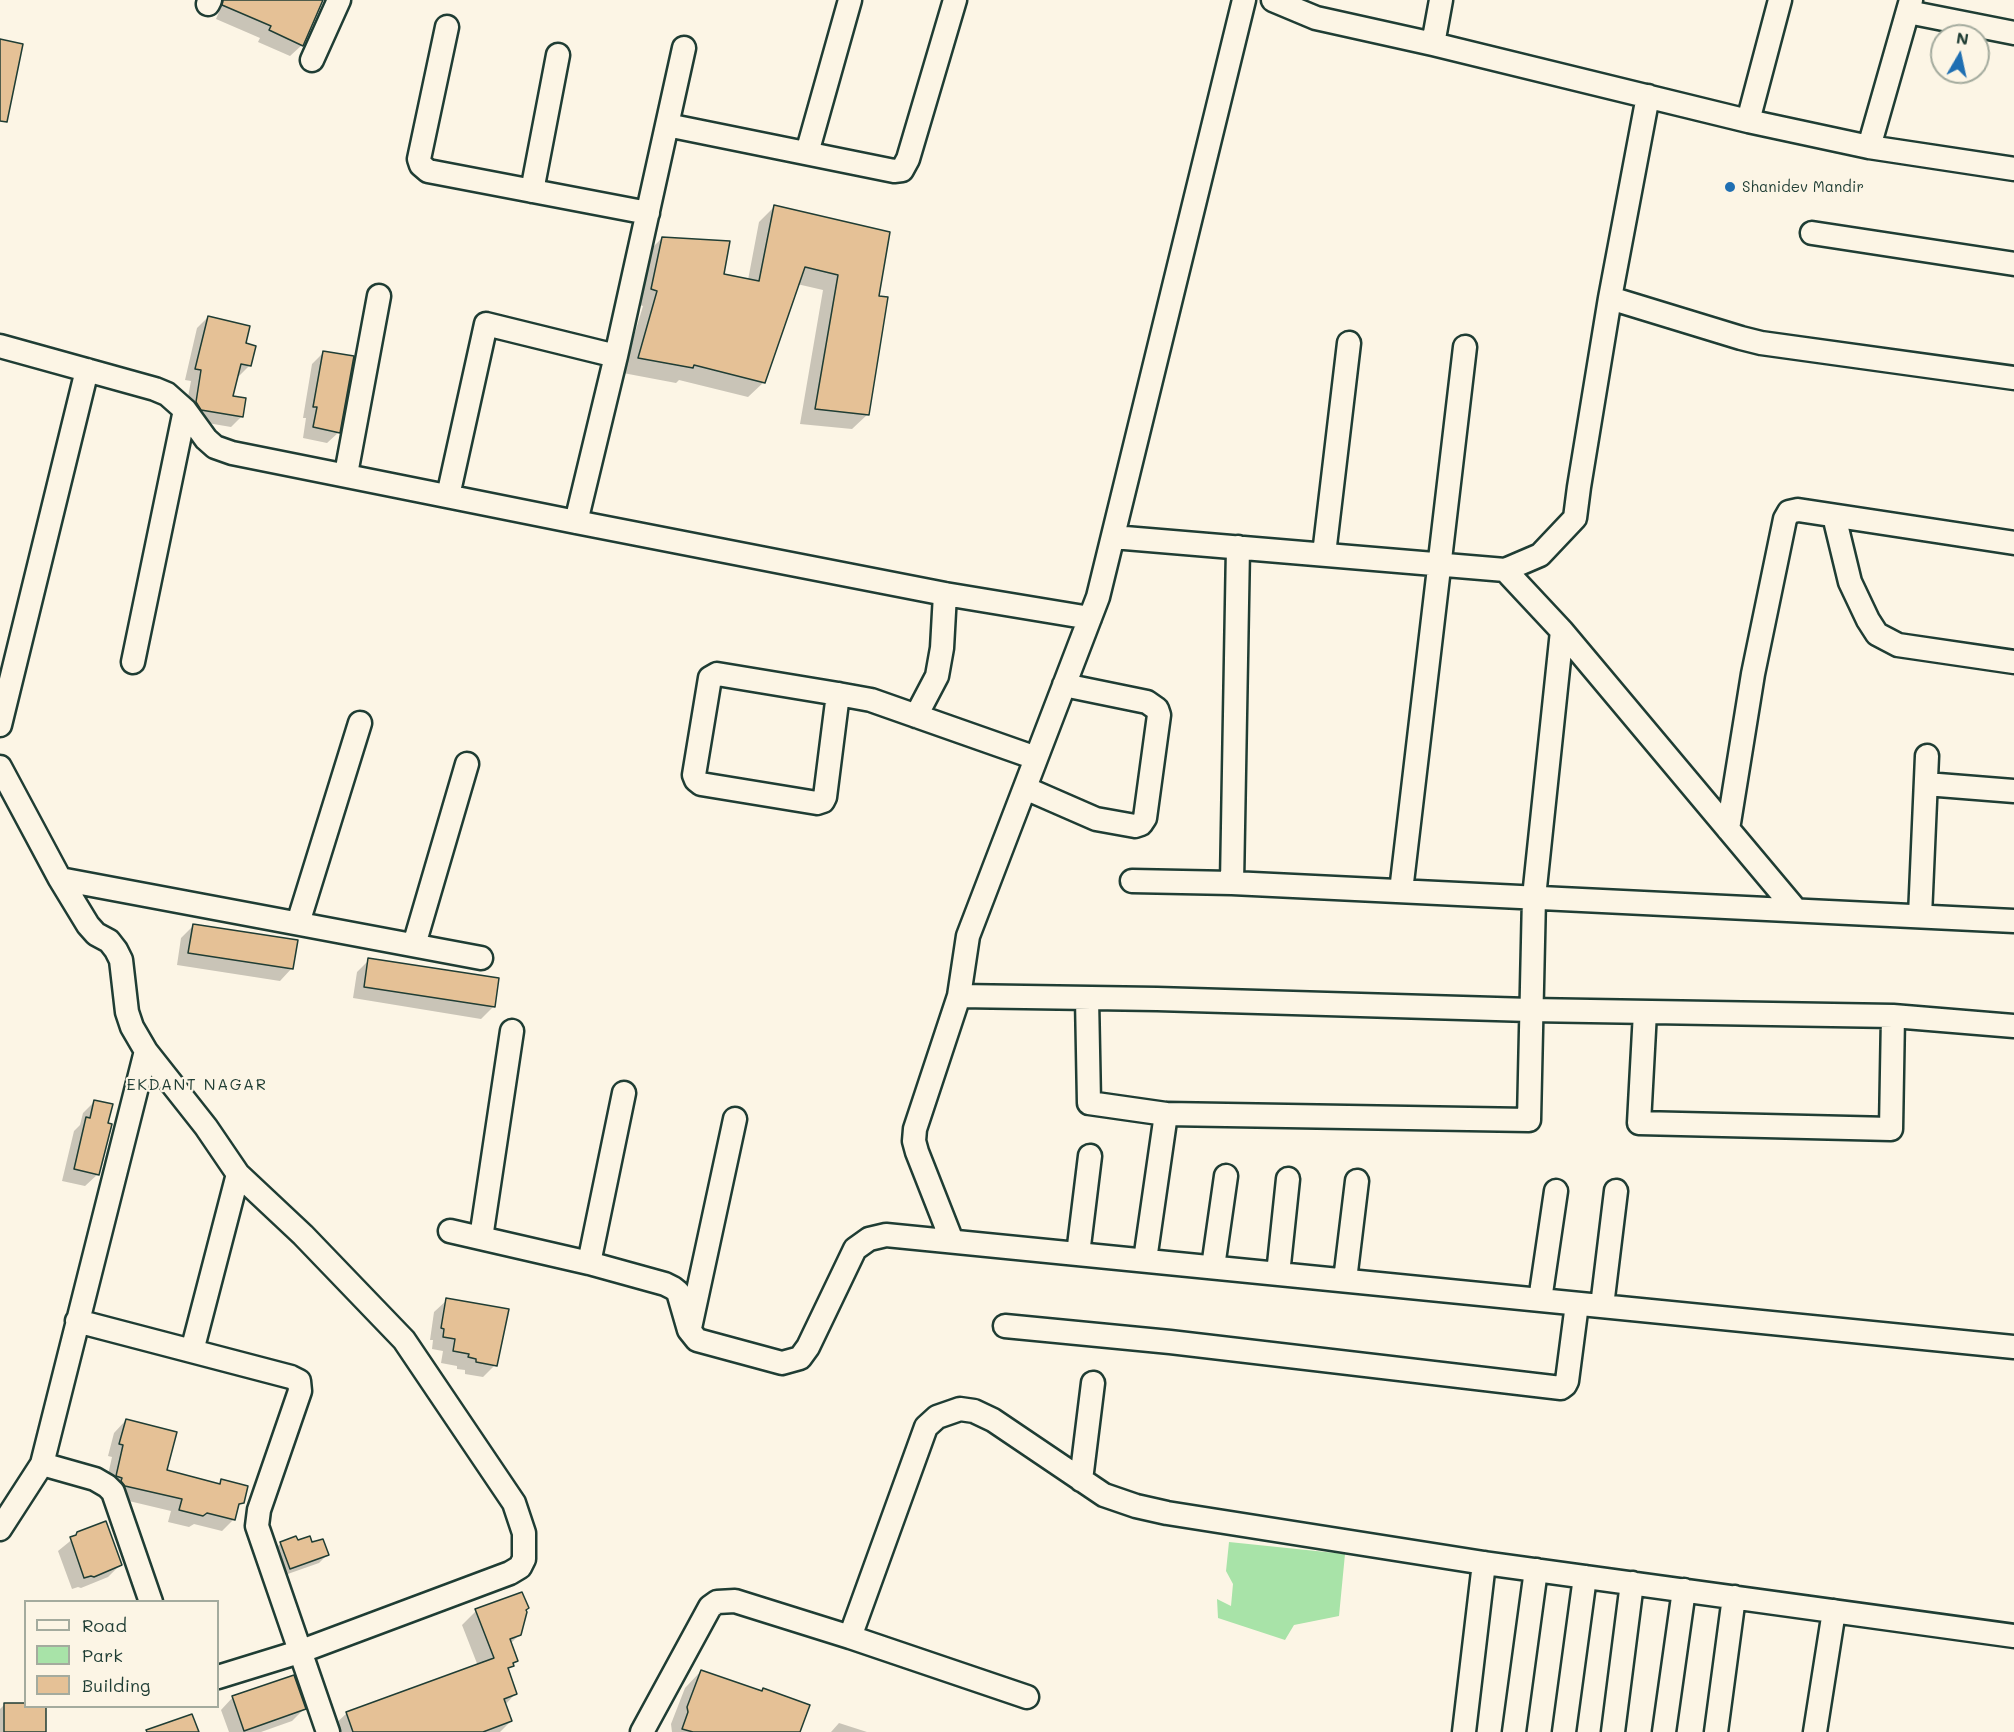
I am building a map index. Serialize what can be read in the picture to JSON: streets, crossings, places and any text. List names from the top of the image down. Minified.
{"districts":["EKDANT NAGAR"],"places":["Shanidev Mandir"],"legend":["Road","Park","Building"],"north":"top"}
